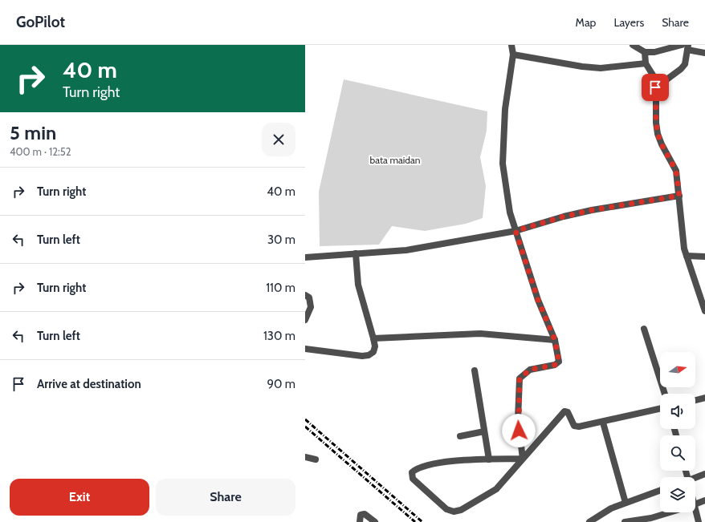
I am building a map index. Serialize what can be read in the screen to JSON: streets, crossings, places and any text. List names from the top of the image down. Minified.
{"parks":["bata maidan"],"north":"right","page":{"header":"GoPilot","nav":["Map","Layers","Share"],"turn":["40 m","Turn right"],"heading":["5 min","400 m · 12:52"],"list":[{"name":"Turn right","value":"40 m"},{"name":"Turn left","value":"30 m"},{"name":"Turn right","value":"110 m"},{"name":"Turn left","value":"130 m"},{"name":"Arrive at destination","value":"90 m"}],"buttons":["Exit","Share"]}}
